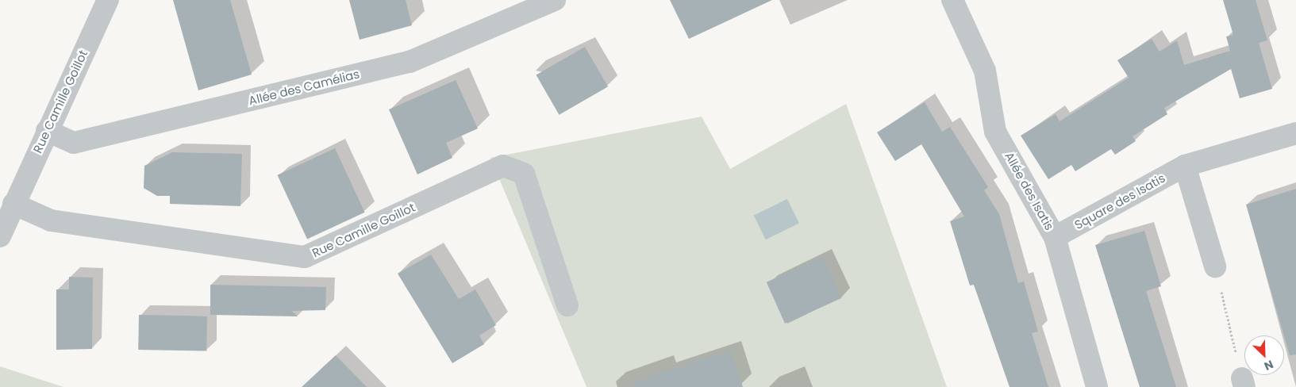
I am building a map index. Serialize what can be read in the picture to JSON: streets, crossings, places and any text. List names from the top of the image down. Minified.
{"streets":{"street":["Allée des Camélias","Rue Camille Goillot","Allée des Isatis","Square des Isatis"]},"crossings":[["Allée des Camélias","Rue Camille Goillot"],["Allée des Isatis","Square des Isatis"]],"north":"bottom right"}
